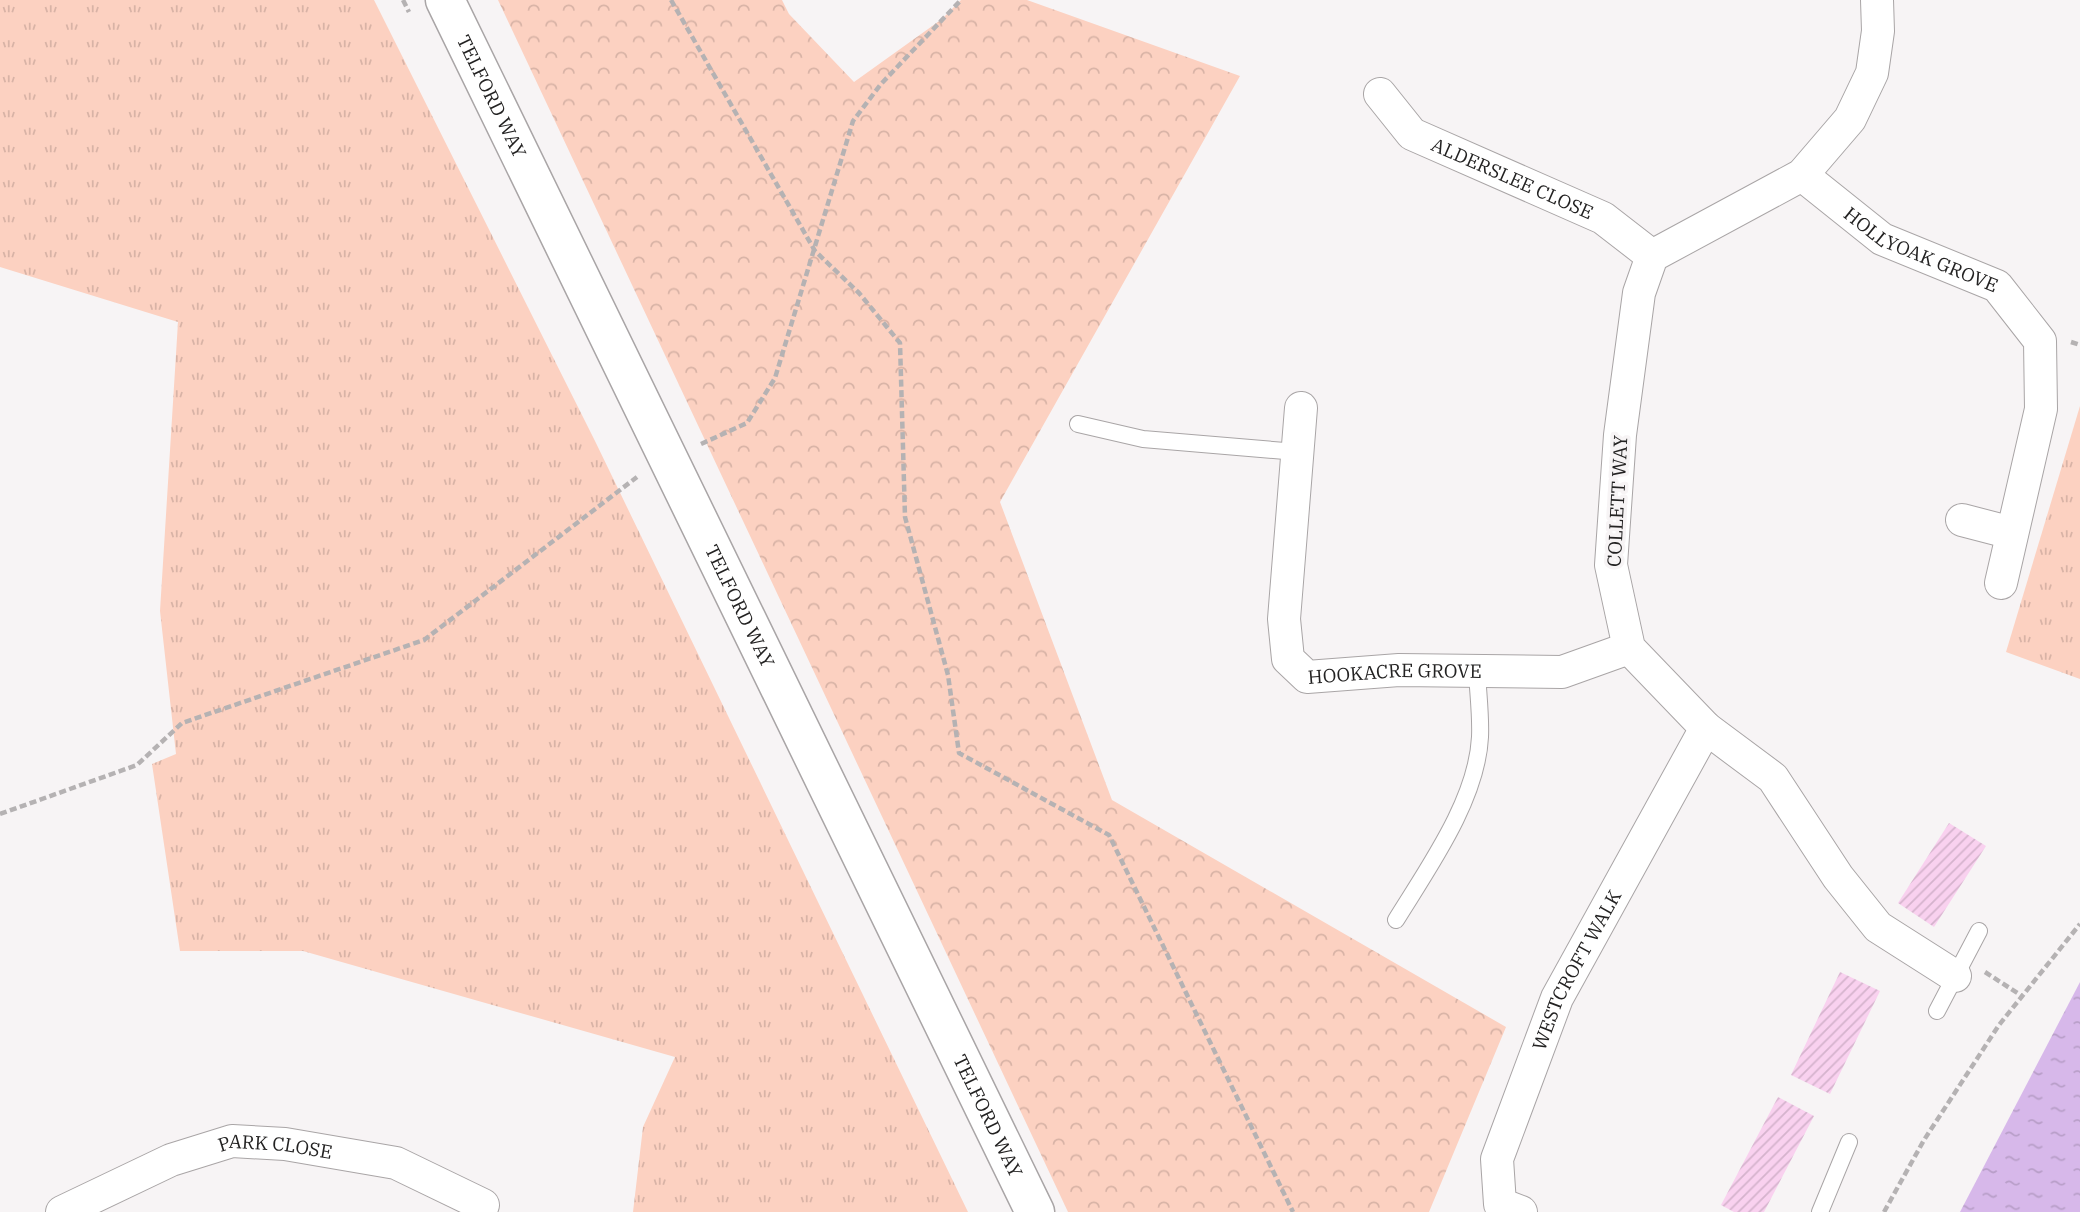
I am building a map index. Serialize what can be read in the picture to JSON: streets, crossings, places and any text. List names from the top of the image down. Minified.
{"streets":{"main road":["TELFORD WAY"],"street":["ALDERSLEE CLOSE","HOLLYOAK GROVE","COLLETT WAY","HOOKACRE GROVE","WESTCROFT WALK","PARK CLOSE"]},"crossings":[["ALDERSLEE CLOSE","COLLETT WAY"],["COLLETT WAY","HOOKACRE GROVE"]]}
